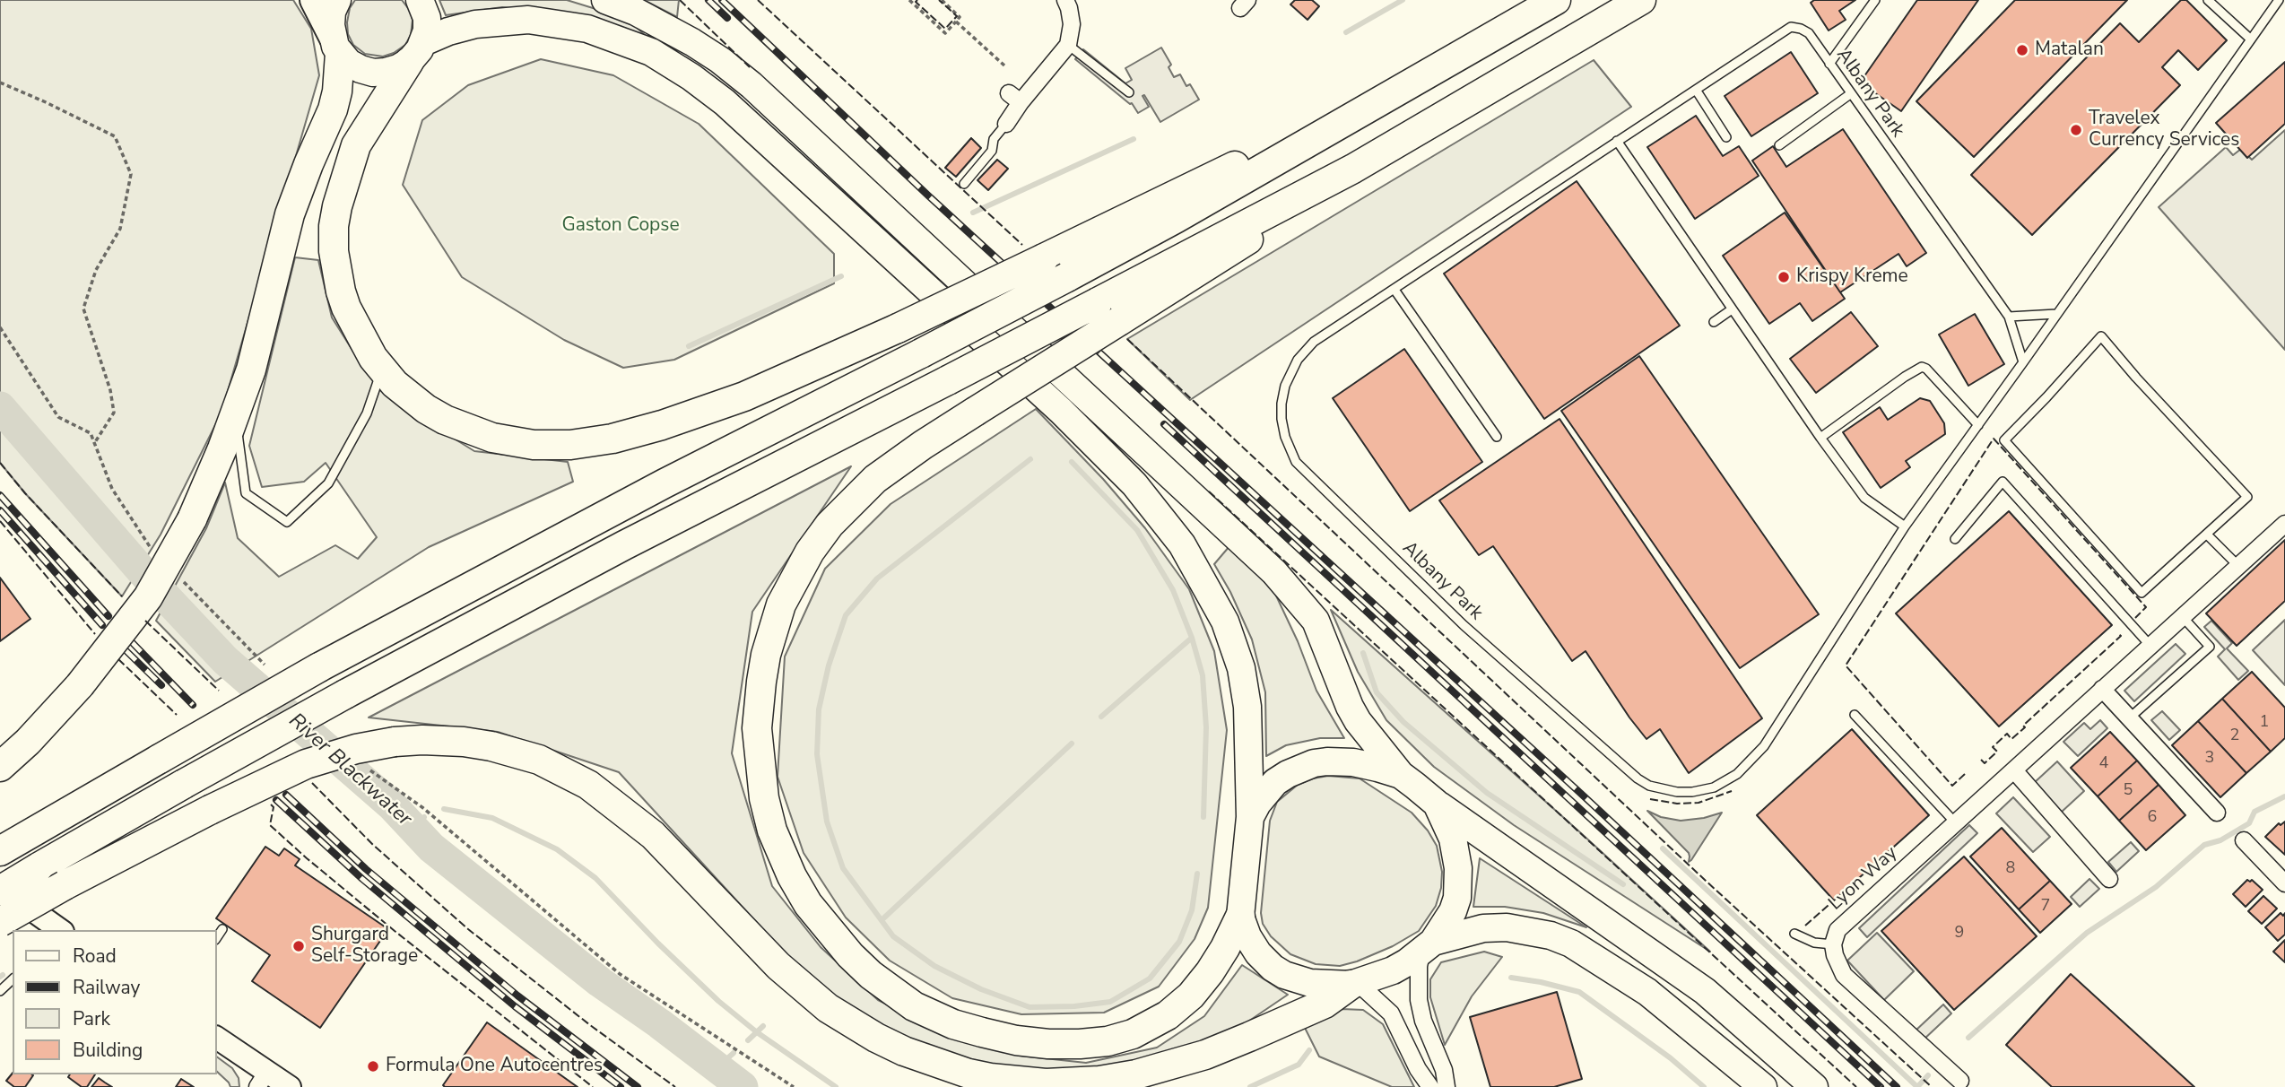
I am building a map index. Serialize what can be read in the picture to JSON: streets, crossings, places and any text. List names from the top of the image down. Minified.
{"streets":{"street":["Lyon Way"],"lane":["Albany Park"]},"water":["River Blackwater"],"parks":["Gaston Copse"],"places":["Matalan","Travelex Currency Services","Krispy Kreme","Shurgard Self-Storage","Formula One Autocentres"],"house_numbers":["1","2","3","4","5","6","8","7","9"],"legend":["Road","Railway","Park","Building"]}
